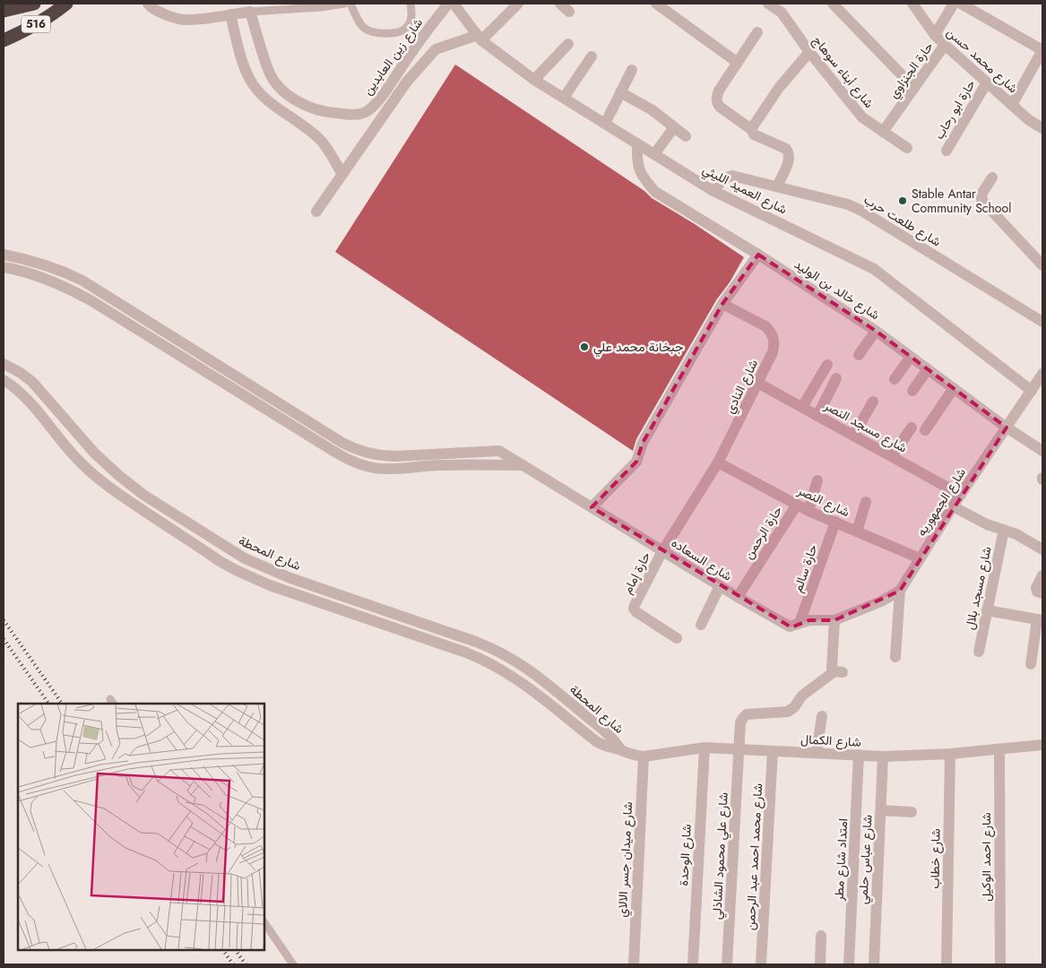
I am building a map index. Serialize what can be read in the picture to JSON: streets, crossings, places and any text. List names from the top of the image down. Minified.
{"streets":{"highway":["516"],"street":["شارع زين العابدين","شارع محمد حسن","حارة الجنزاوي","شارع أبناء سوهاج","حارة ابو رحاب","شارع العميد الليثي","شارع طلعت حرب","شارع خالد بن الوليد","شارع النادي","شارع مسجد النصر","شارع النصر","شارع الجمهوريه","حارة الرحمن","شارع المحطة","شارع السعاده","حارة سالم","حارة إمام","شارع مسجد بلال","شارع الكمال","شارع الوحدة","شارع علي محمود الشاذلي","شارع محمد احمد عبد الرحمن","شارع احمد الوكيل","شارع خطاب","شارع ميدان جسر الالاي","امتداد شارع مطر","شارع عباس حلمي"]},"crossings":[["شارع محمد حسن","حارة الجنزاوي"],["شارع محمد حسن","حارة ابو رحاب"],["حارة الجنزاوي","شارع أبناء سوهاج"],["شارع العميد الليثي","شارع طلعت حرب"],["شارع العميد الليثي","شارع خالد بن الوليد"],["شارع العميد الليثي","شارع الجمهوريه"],["شارع خالد بن الوليد","شارع الجمهوريه"],["شارع النادي","شارع مسجد النصر"],["شارع النادي","شارع النصر"],["شارع النادي","شارع السعاده"],["شارع النادي","حارة إمام"],["شارع مسجد النصر","شارع الجمهوريه"],["شارع النصر","شارع الجمهوريه"],["شارع النصر","حارة الرحمن"],["شارع النصر","حارة سالم"],["شارع الجمهوريه","شارع السعاده"],["حارة الرحمن","شارع السعاده"],["شارع المحطة","شارع الكمال"],["شارع السعاده","حارة سالم"],["شارع السعاده","حارة إمام"],["شارع السعاده","شارع علي محمود الشاذلي"],["شارع الكمال","شارع الوحدة"],["شارع الكمال","شارع علي محمود الشاذلي"],["شارع الكمال","شارع محمد احمد عبد الرحمن"],["شارع الكمال","شارع احمد الوكيل"],["شارع الكمال","شارع خطاب"],["شارع الكمال","شارع ميدان جسر الالاي"],["شارع الكمال","امتداد شارع مطر"],["شارع الكمال","شارع عباس حلمي"]],"places":["Stable Antar Community School","جبخانة محمد علي"]}
